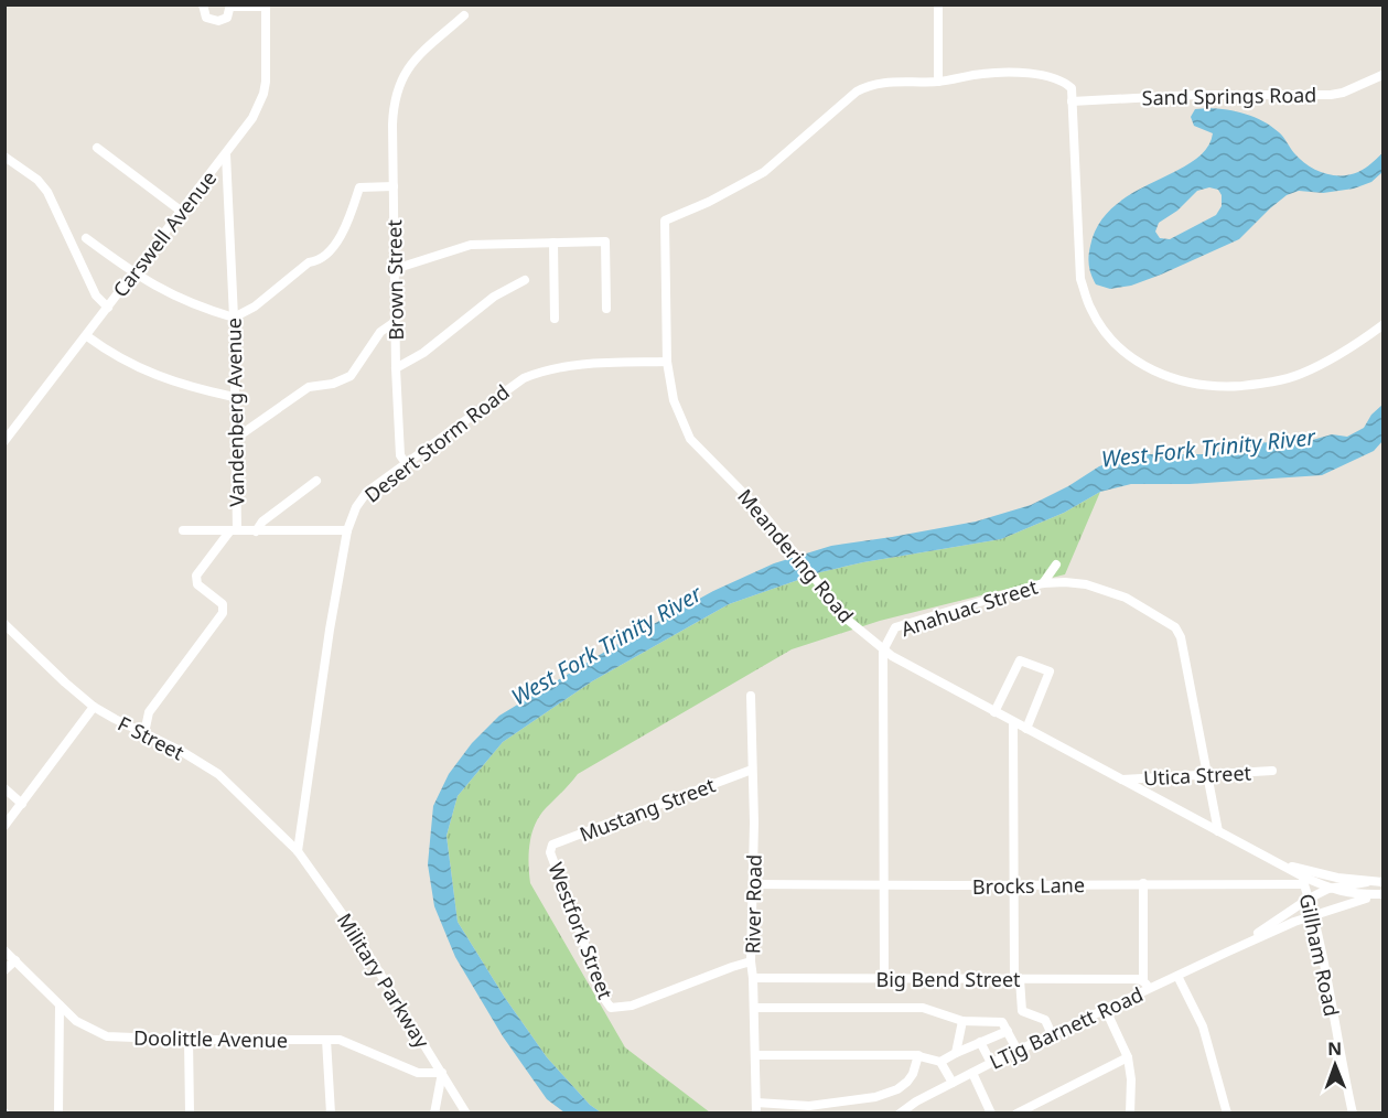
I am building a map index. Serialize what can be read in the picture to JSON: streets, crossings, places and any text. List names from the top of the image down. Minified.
{"streets":{"street":["Sand Springs Road","Carswell Avenue","Brown Street","Vandenberg Avenue","Desert Storm Road","Meandering Road","Anahuac Street","F Street","Utica Street","Mustang Street","Brocks Lane","River Road","Westfork Street","Gillham Road","Big Bend Street","Military Parkway","LTjg Barnett Road","Doolittle Avenue"]},"crossings":[["Carswell Avenue","Vandenberg Avenue"],["Brown Street","Desert Storm Road"],["Vandenberg Avenue","F Street"],["Desert Storm Road","Meandering Road"],["Desert Storm Road","F Street"],["Desert Storm Road","Military Parkway"],["Meandering Road","Anahuac Street"],["Meandering Road","Utica Street"],["Meandering Road","Brocks Lane"],["Meandering Road","Gillham Road"],["Meandering Road","LTjg Barnett Road"],["Anahuac Street","Utica Street"],["Anahuac Street","Brocks Lane"],["Anahuac Street","Big Bend Street"],["F Street","Military Parkway"],["Mustang Street","River Road"],["Mustang Street","Westfork Street"],["Brocks Lane","River Road"],["Brocks Lane","Gillham Road"],["River Road","Westfork Street"],["River Road","Big Bend Street"],["Gillham Road","LTjg Barnett Road"],["Big Bend Street","LTjg Barnett Road"],["Military Parkway","Doolittle Avenue"]],"water":["West Fork Trinity River"],"north":"top"}
